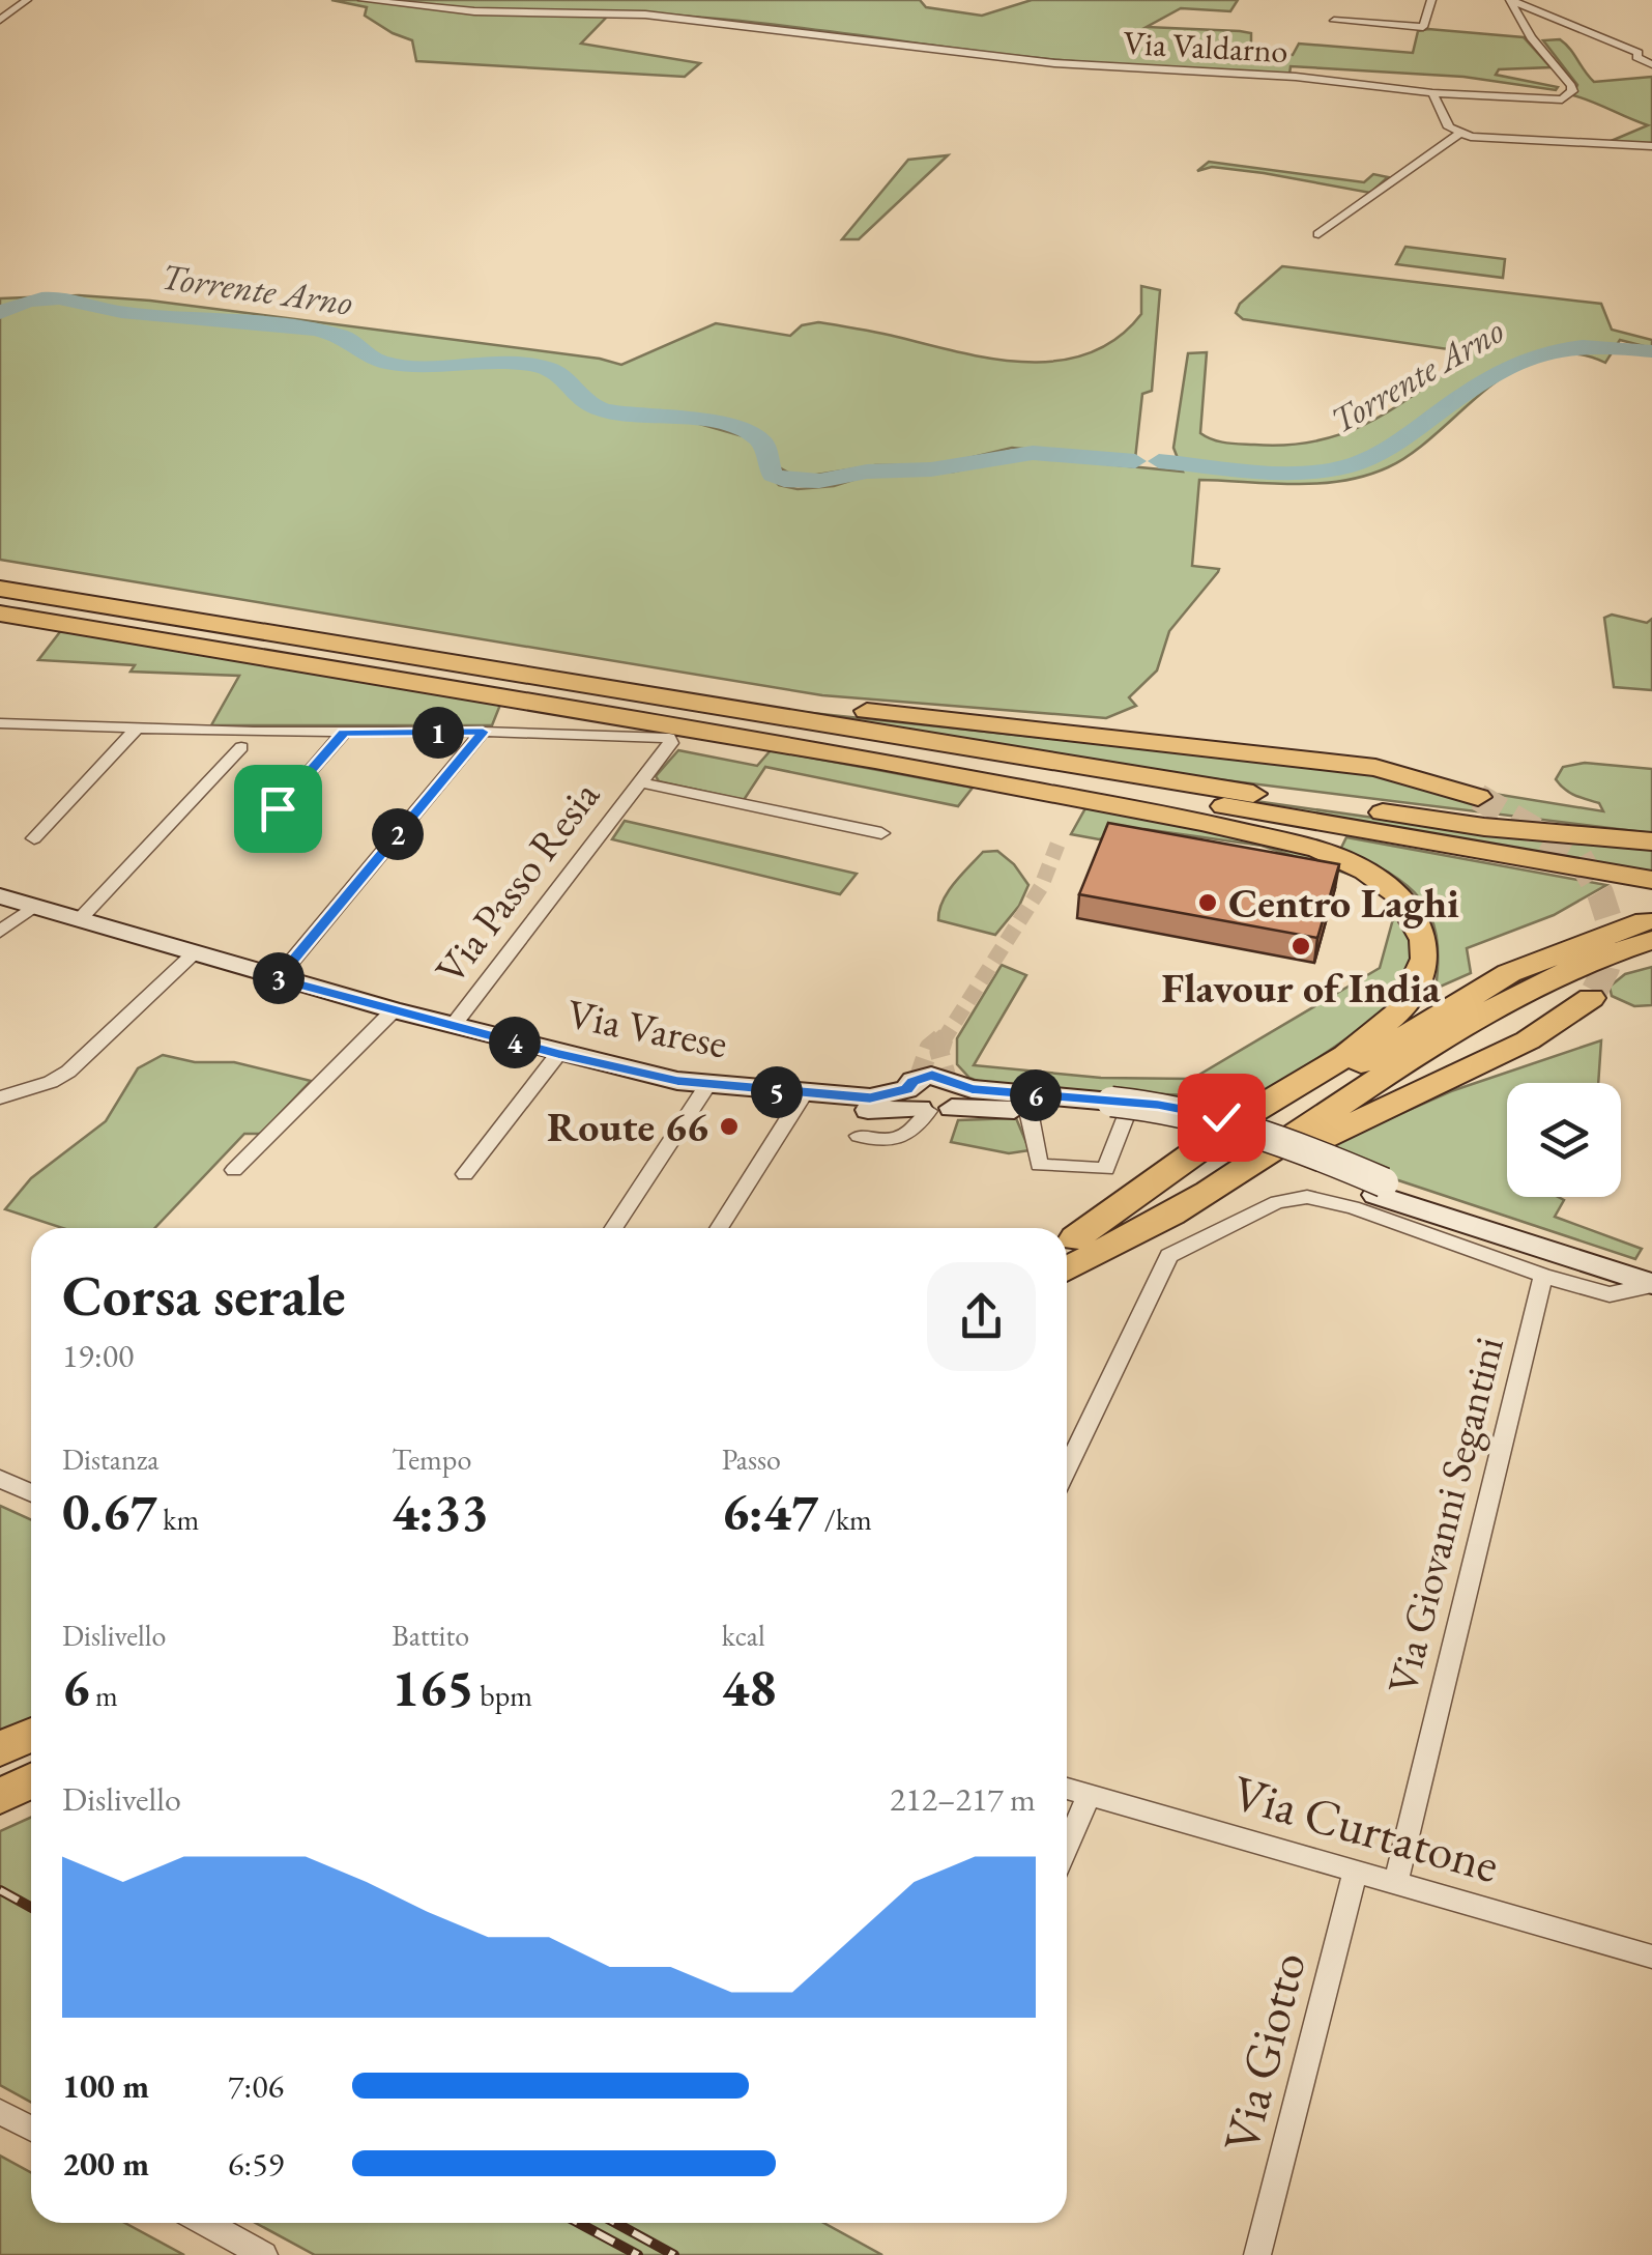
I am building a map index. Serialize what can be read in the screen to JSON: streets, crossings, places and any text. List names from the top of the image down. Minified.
{"streets":{"main road":["Via Varese"],"street":["Via Valdarno","Via Passo Resia","Via Giovanni Segantini","Via Curtatone","Via Giotto"]},"crossings":[["Via Passo Resia","Via Varese"],["Via Giovanni Segantini","Via Curtatone"],["Via Curtatone","Via Giotto"]],"water":["Torrente Arno"],"places":["Centro Laghi","Flavour of India","Route 66"],"page":{"pins":["1","2","3","4","5","6"],"heading":["Corsa serale","19:00"],"stats":[["Distanza","0.67 km"],["Tempo","4:33"],["Passo","6:47 /km"],["Dislivello","6 m"],["Battito","165 bpm"],["kcal","48"]],"chart":["Dislivello","212–217 m"],"list":[{"name":"100 m","note":"7:06"},{"name":"200 m","note":"6:59"}]}}
